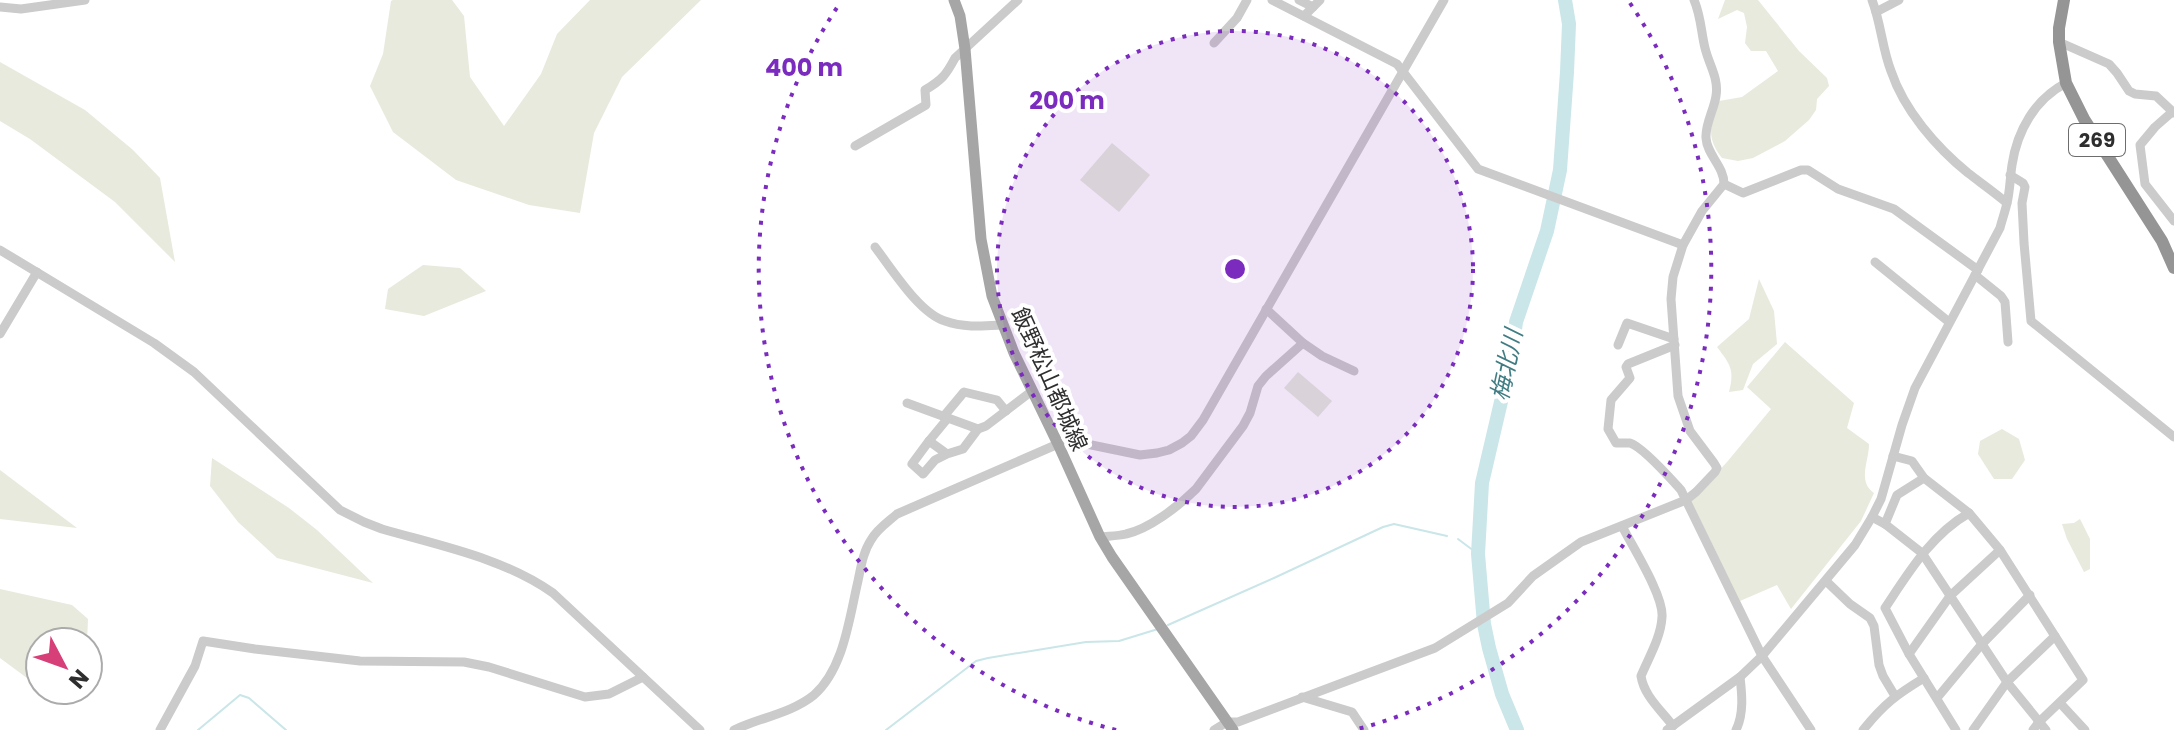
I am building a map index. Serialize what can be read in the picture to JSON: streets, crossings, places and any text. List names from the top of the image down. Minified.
{"streets":{"highway":["269"],"main road":["飯野松山都城線"]},"water":["梅北川"],"north":"bottom right","rings":["400 m","200 m"]}
